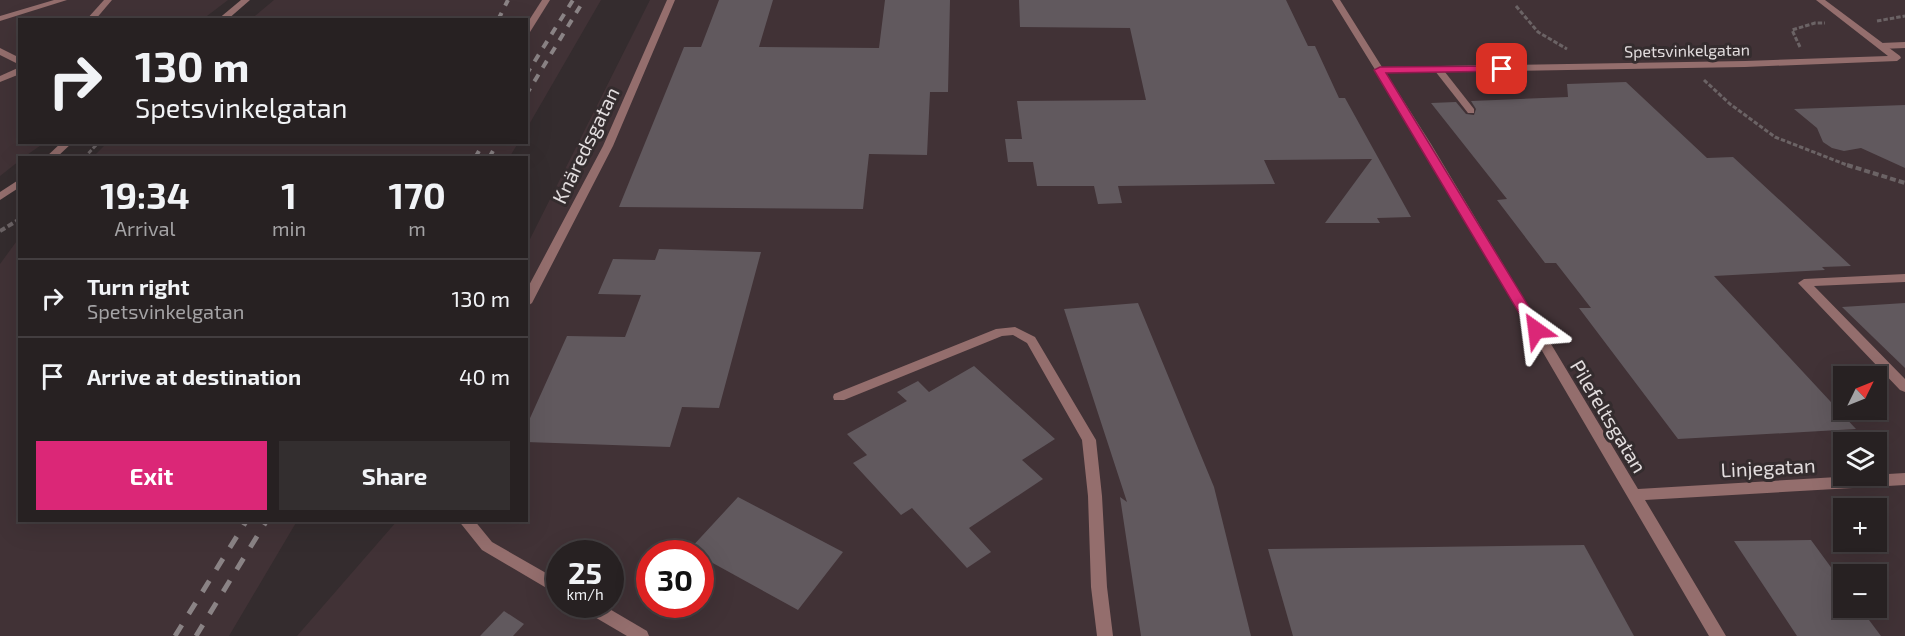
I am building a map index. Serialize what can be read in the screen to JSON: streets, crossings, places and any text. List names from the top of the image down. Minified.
{"streets":{"street":["Spetsvinkelgatan","Knäredsgatan","Pilefeltsgatan","Linjegatan"]},"crossings":[["Spetsvinkelgatan","Pilefeltsgatan"],["Pilefeltsgatan","Linjegatan"]],"north":"top right","page":{"turn":["130 m","Spetsvinkelgatan"],"eta":["19:34","Arrival","1","min","170","m"],"list":[{"name":"Turn right","note":"Spetsvinkelgatan","value":"130 m"},{"name":"Arrive at destination","value":"40 m"}],"map_buttons":["+","−"],"buttons":["Exit","Share"],"speed":"25 km/h","limit":"30"}}
